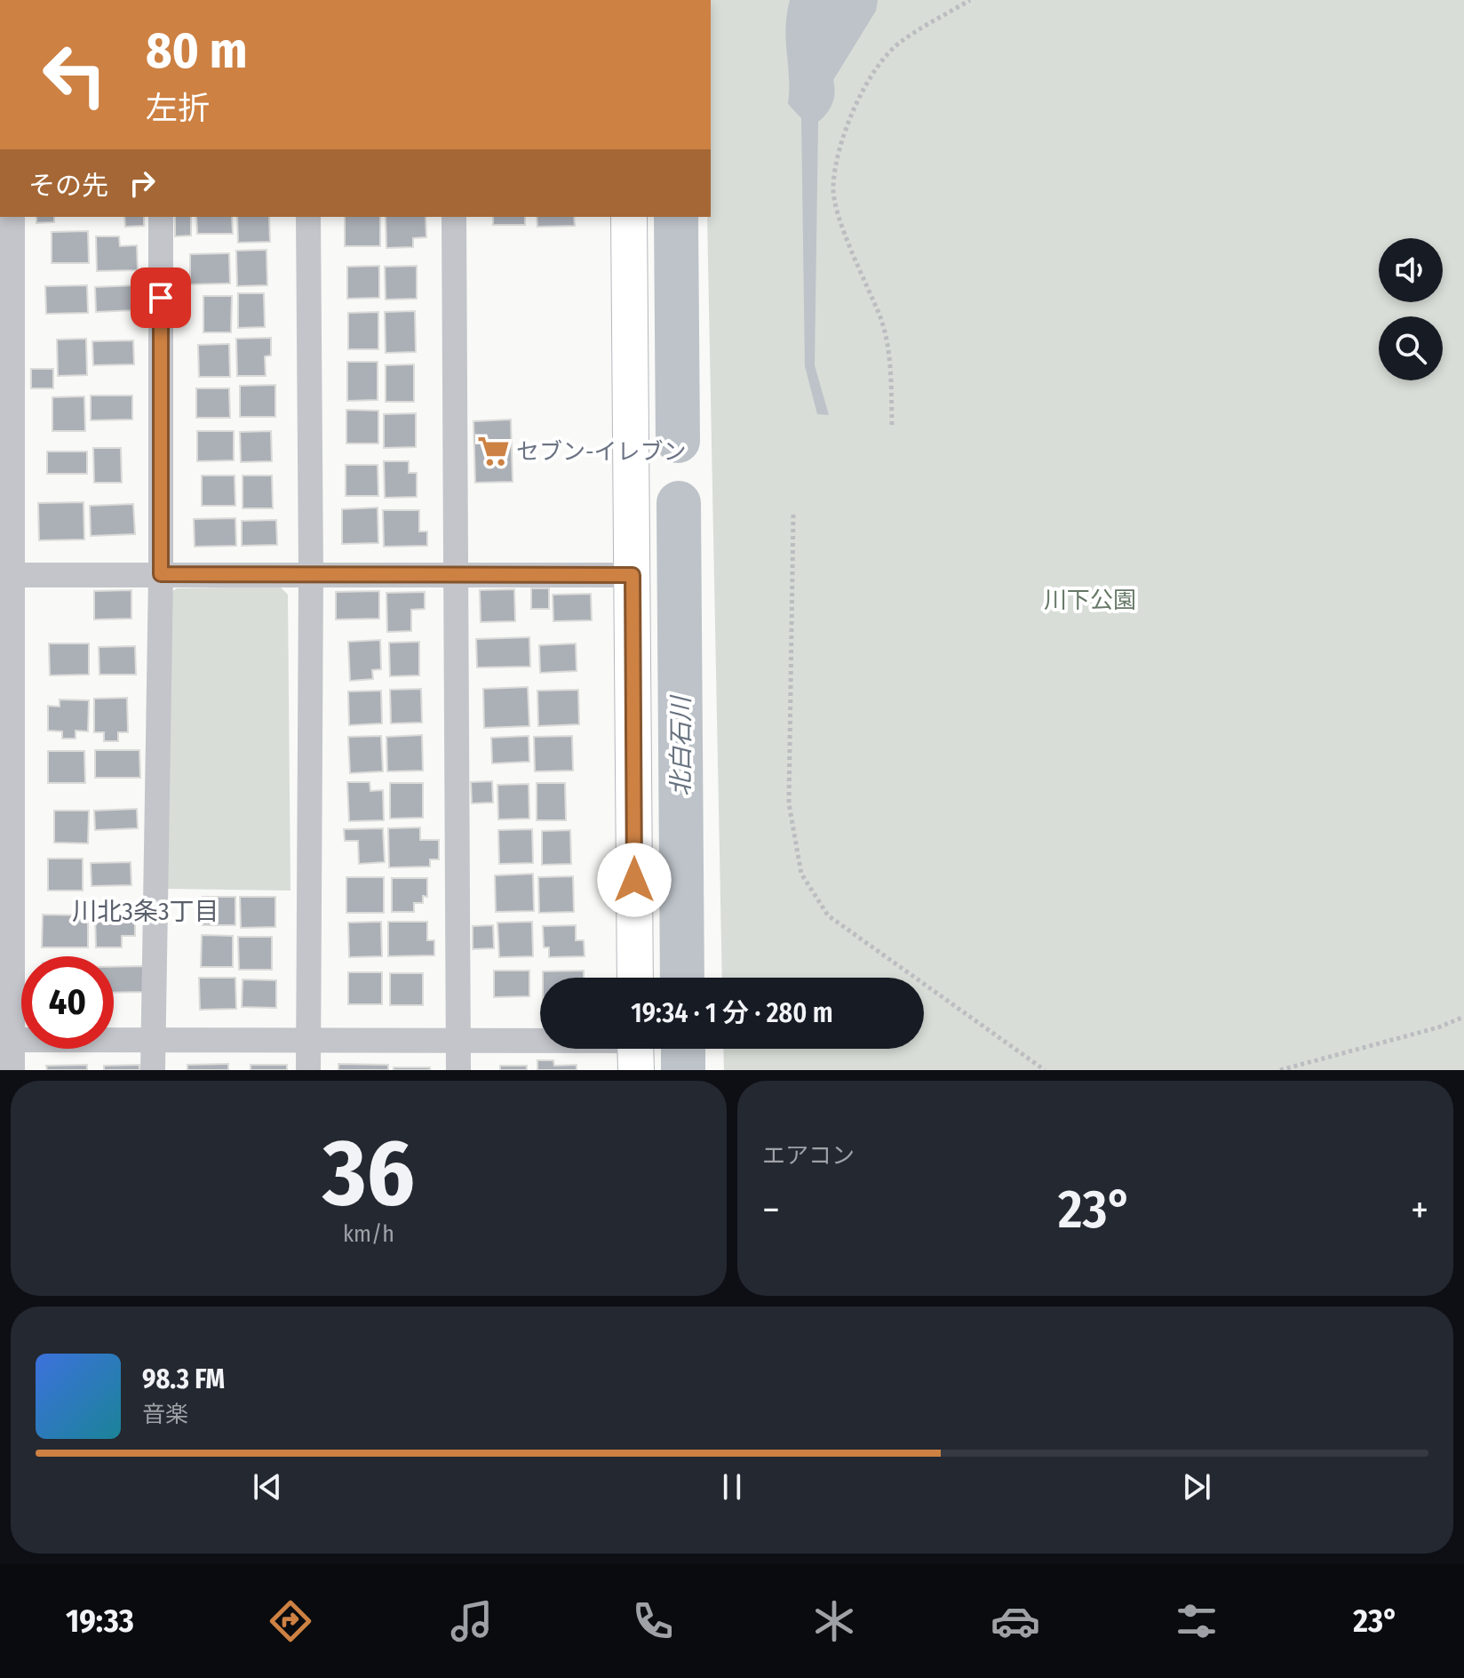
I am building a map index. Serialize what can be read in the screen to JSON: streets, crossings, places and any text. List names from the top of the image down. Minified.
{"districts":["川北3条3丁目"],"water":["北白石川"],"parks":["川下公園"],"places":{"supermarket":["セブン-イレブン"]},"page":{"turn":["80 m","左折"],"then":"その先","limit":"40","trip":"19:34 · 1 分 · 280 m","tile":[["36","km/h"],"エアコン"],"heat":["−","23°","+"],"song":["98.3 FM","音楽"],"tabs":["19:33","23°"]}}
